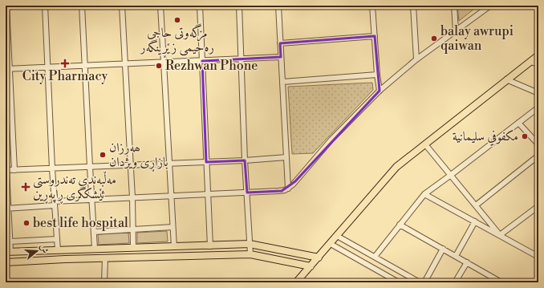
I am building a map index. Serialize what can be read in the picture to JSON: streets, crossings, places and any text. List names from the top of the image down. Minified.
{"places":{"other":["مزگەوتی حاجی رەحیمی زێڕینگەر","balay awrupi qaiwan","Rezhwan Phone","مكفوفي سليمانية","ھەرزان بازاڕی ویژدان","best life hospital"],"health":["City Pharmacy","مەڵبەندی تەندروستی ئێشکگری ڕاپەڕین"]},"north":"right"}
